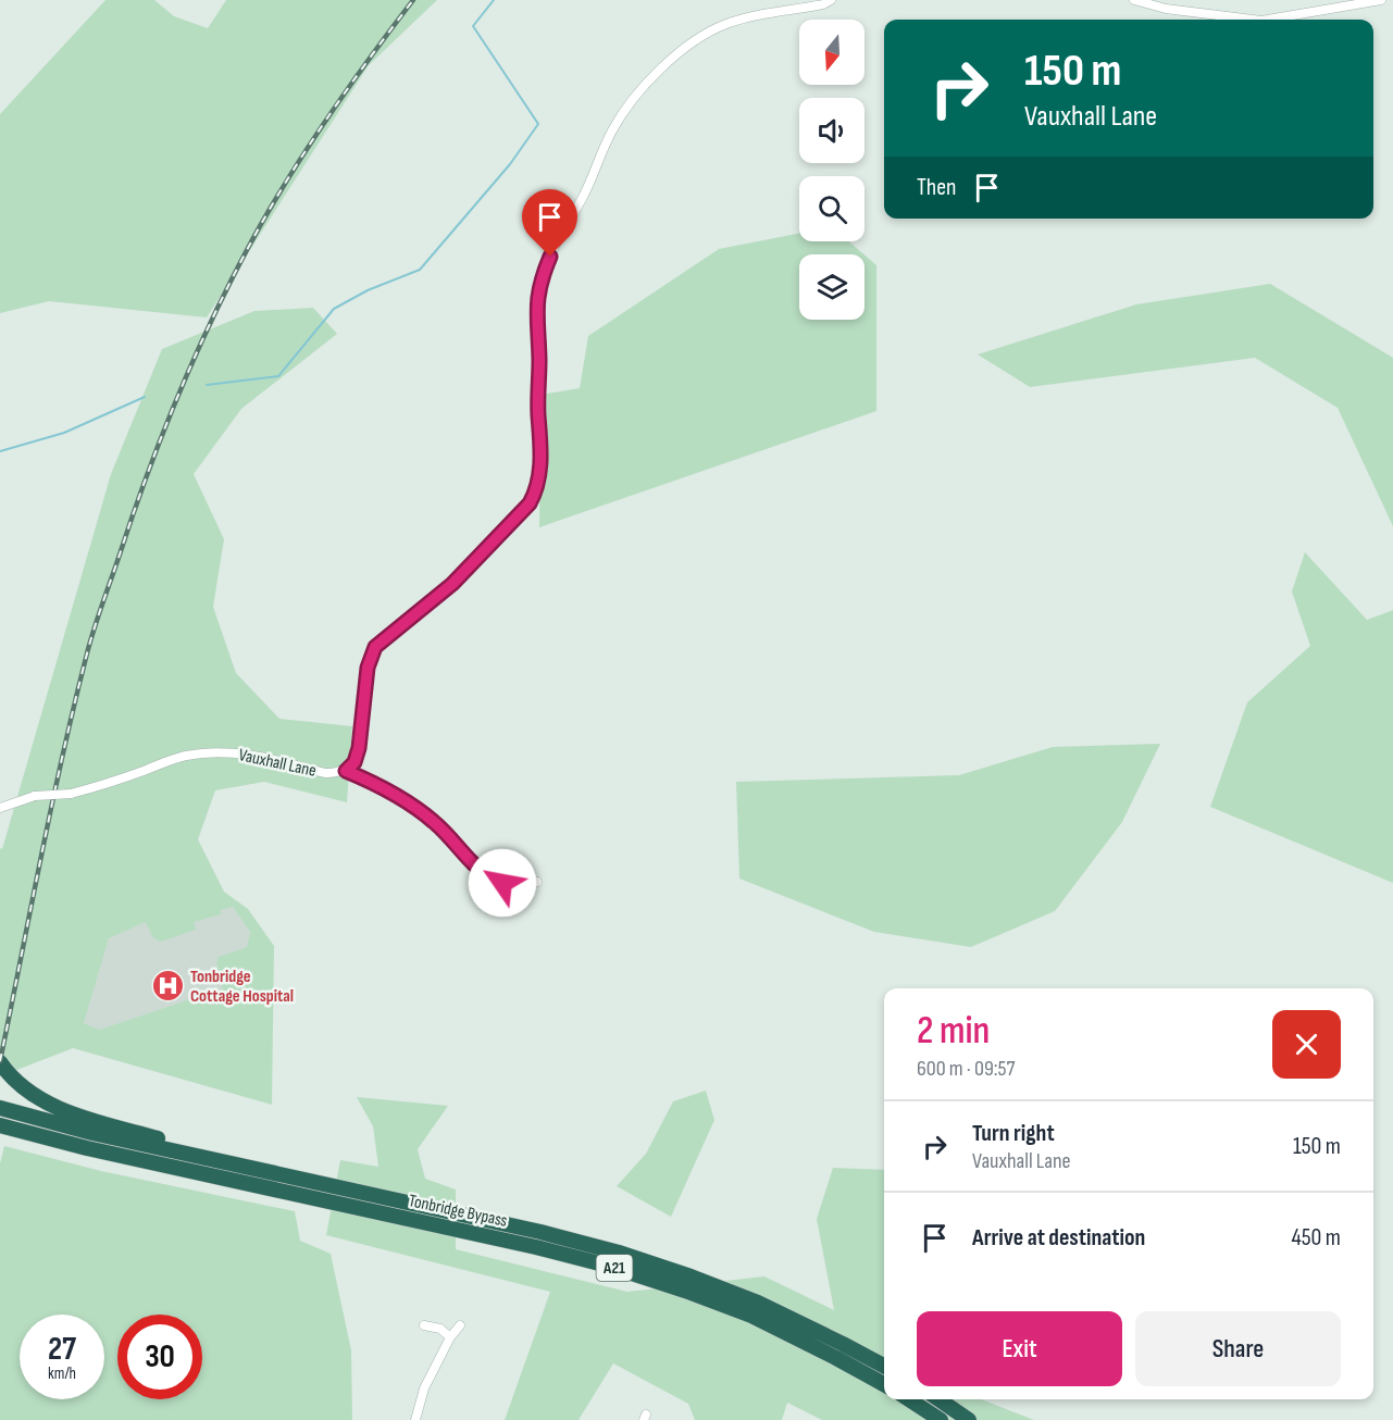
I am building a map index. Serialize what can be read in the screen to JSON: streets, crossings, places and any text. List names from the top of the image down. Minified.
{"streets":{"highway":["Tonbridge Bypass","A21"],"street":["Vauxhall Lane"]},"places":{"hospital":["Tonbridge Cottage Hospital"]},"north":"bottom","page":{"turn":["150 m","Vauxhall Lane"],"then":"Then","heading":["2 min","600 m · 09:57"],"list":[{"name":"Turn right","note":"Vauxhall Lane","value":"150 m"},{"name":"Arrive at destination","value":"450 m"}],"buttons":["Exit","Share"],"speed":"27 km/h","limit":"30"}}
